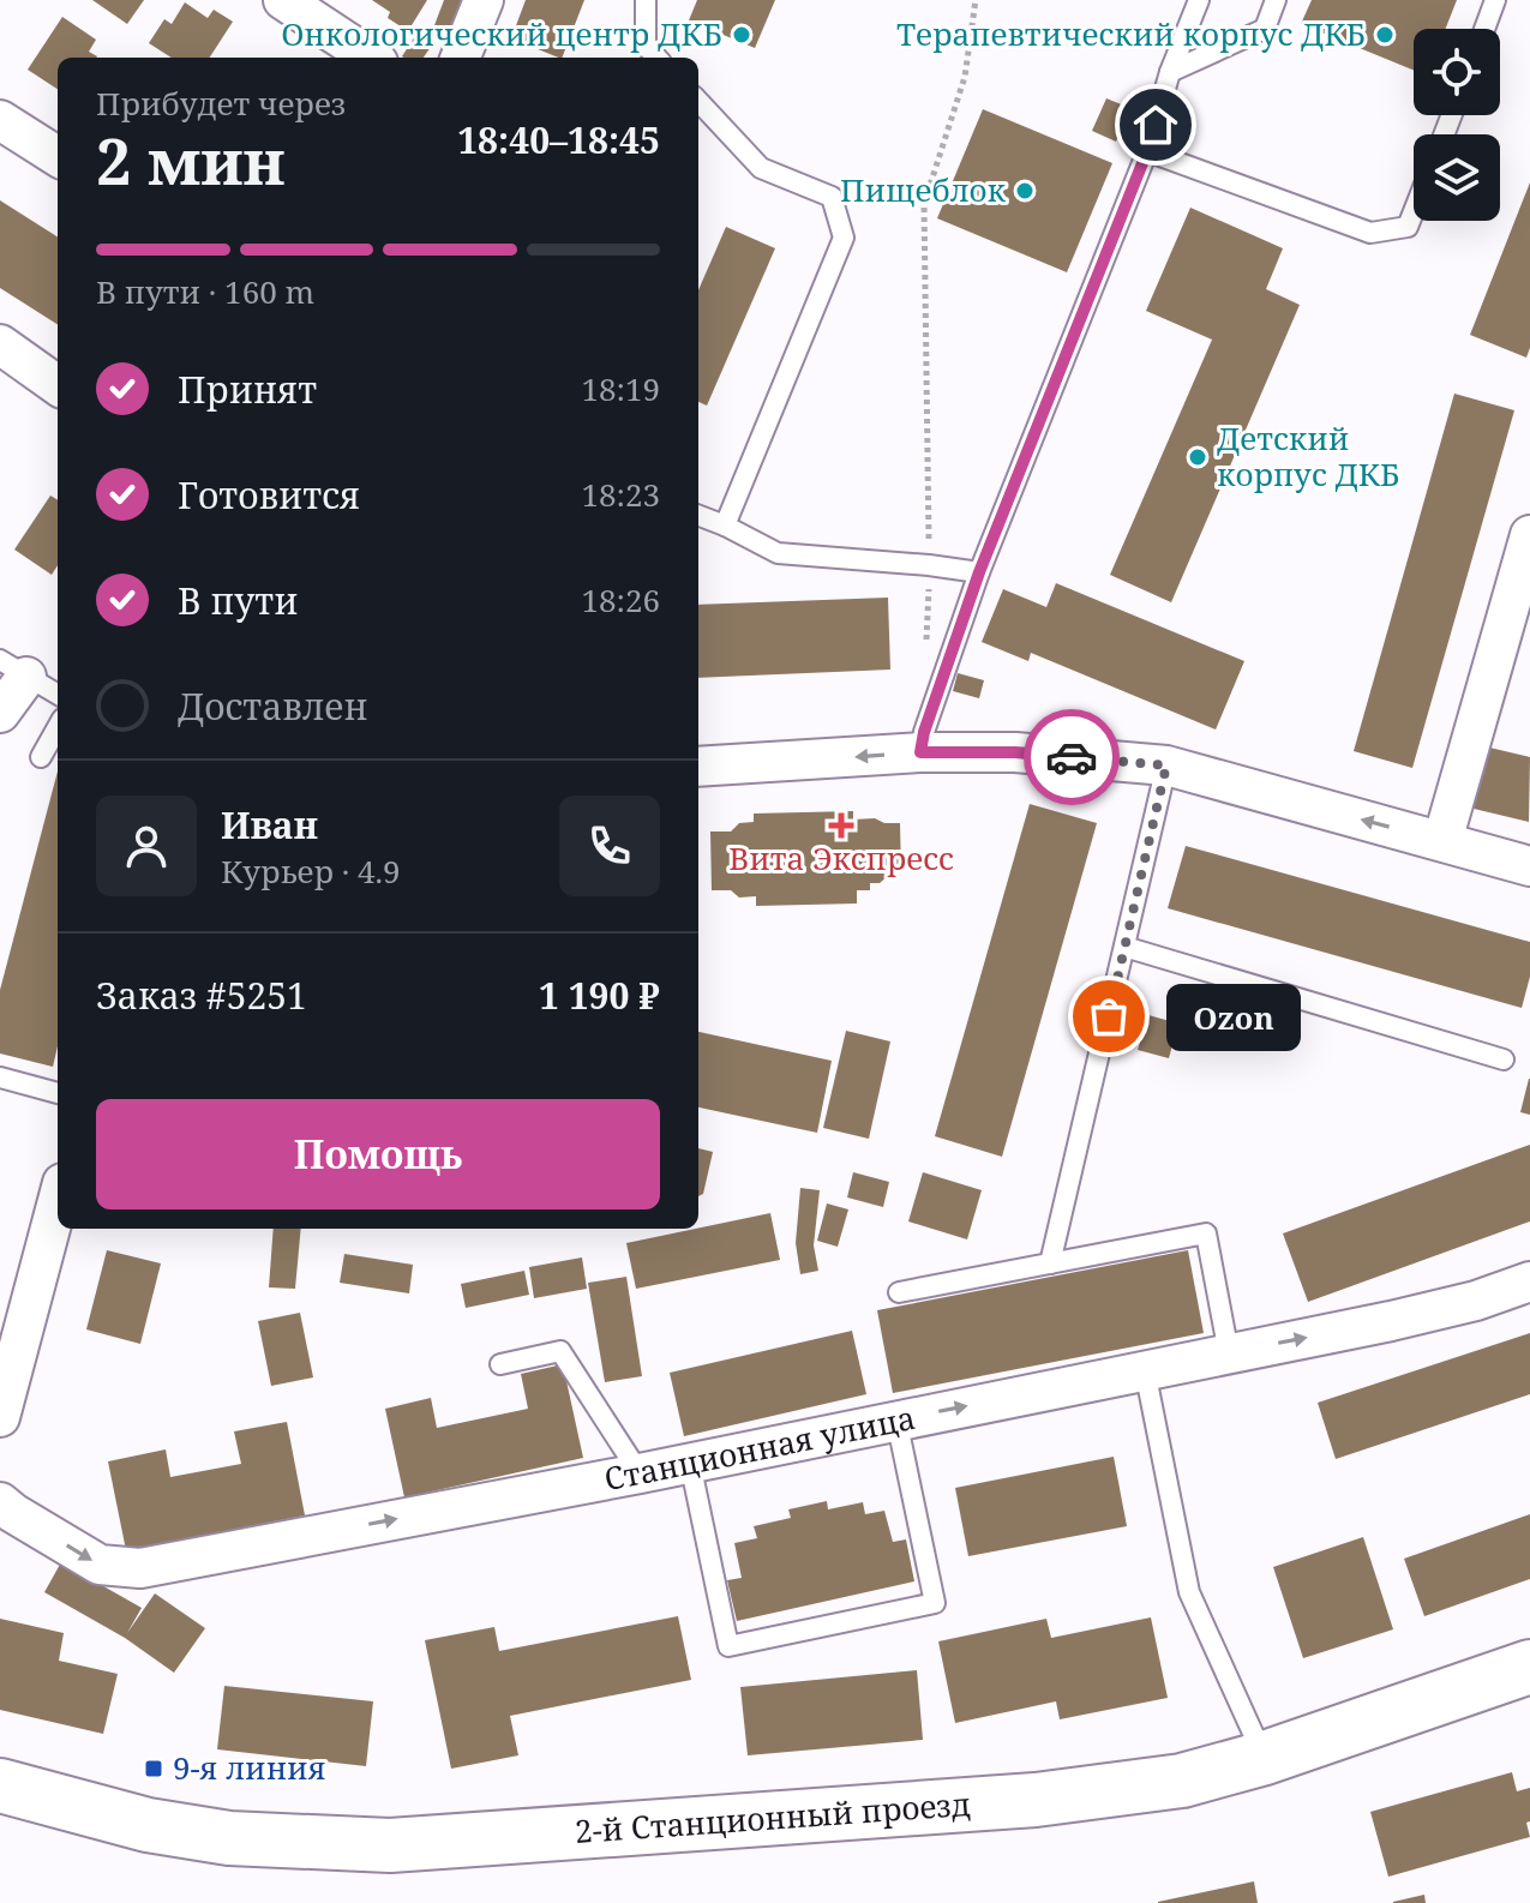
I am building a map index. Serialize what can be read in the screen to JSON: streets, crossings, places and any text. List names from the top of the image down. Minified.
{"streets":{"main road":["2-й Станционный проезд"],"street":["Станционная улица"]},"one_way":["Станционная улица"],"places":{"other":["Онкологический центр ДКБ","Терапевтический корпус ДКБ","Пищеблок","Детский корпус ДКБ","Ozon"],"health":["Вита Экспресс"],"transit":["9-я линия"]},"page":{"heading":["2 мин","Прибудет через","18:40–18:45"],"panel":["Иван","Курьер · 4.9","Заказ #5251","1 190 ₽"],"bar":"В пути · 160 m","list":[["Принят","18:19"],["Готовится","18:23"],["В пути","18:26"],"Доставлен"],"bubble":"Ozon","buttons":"Помощь"}}
